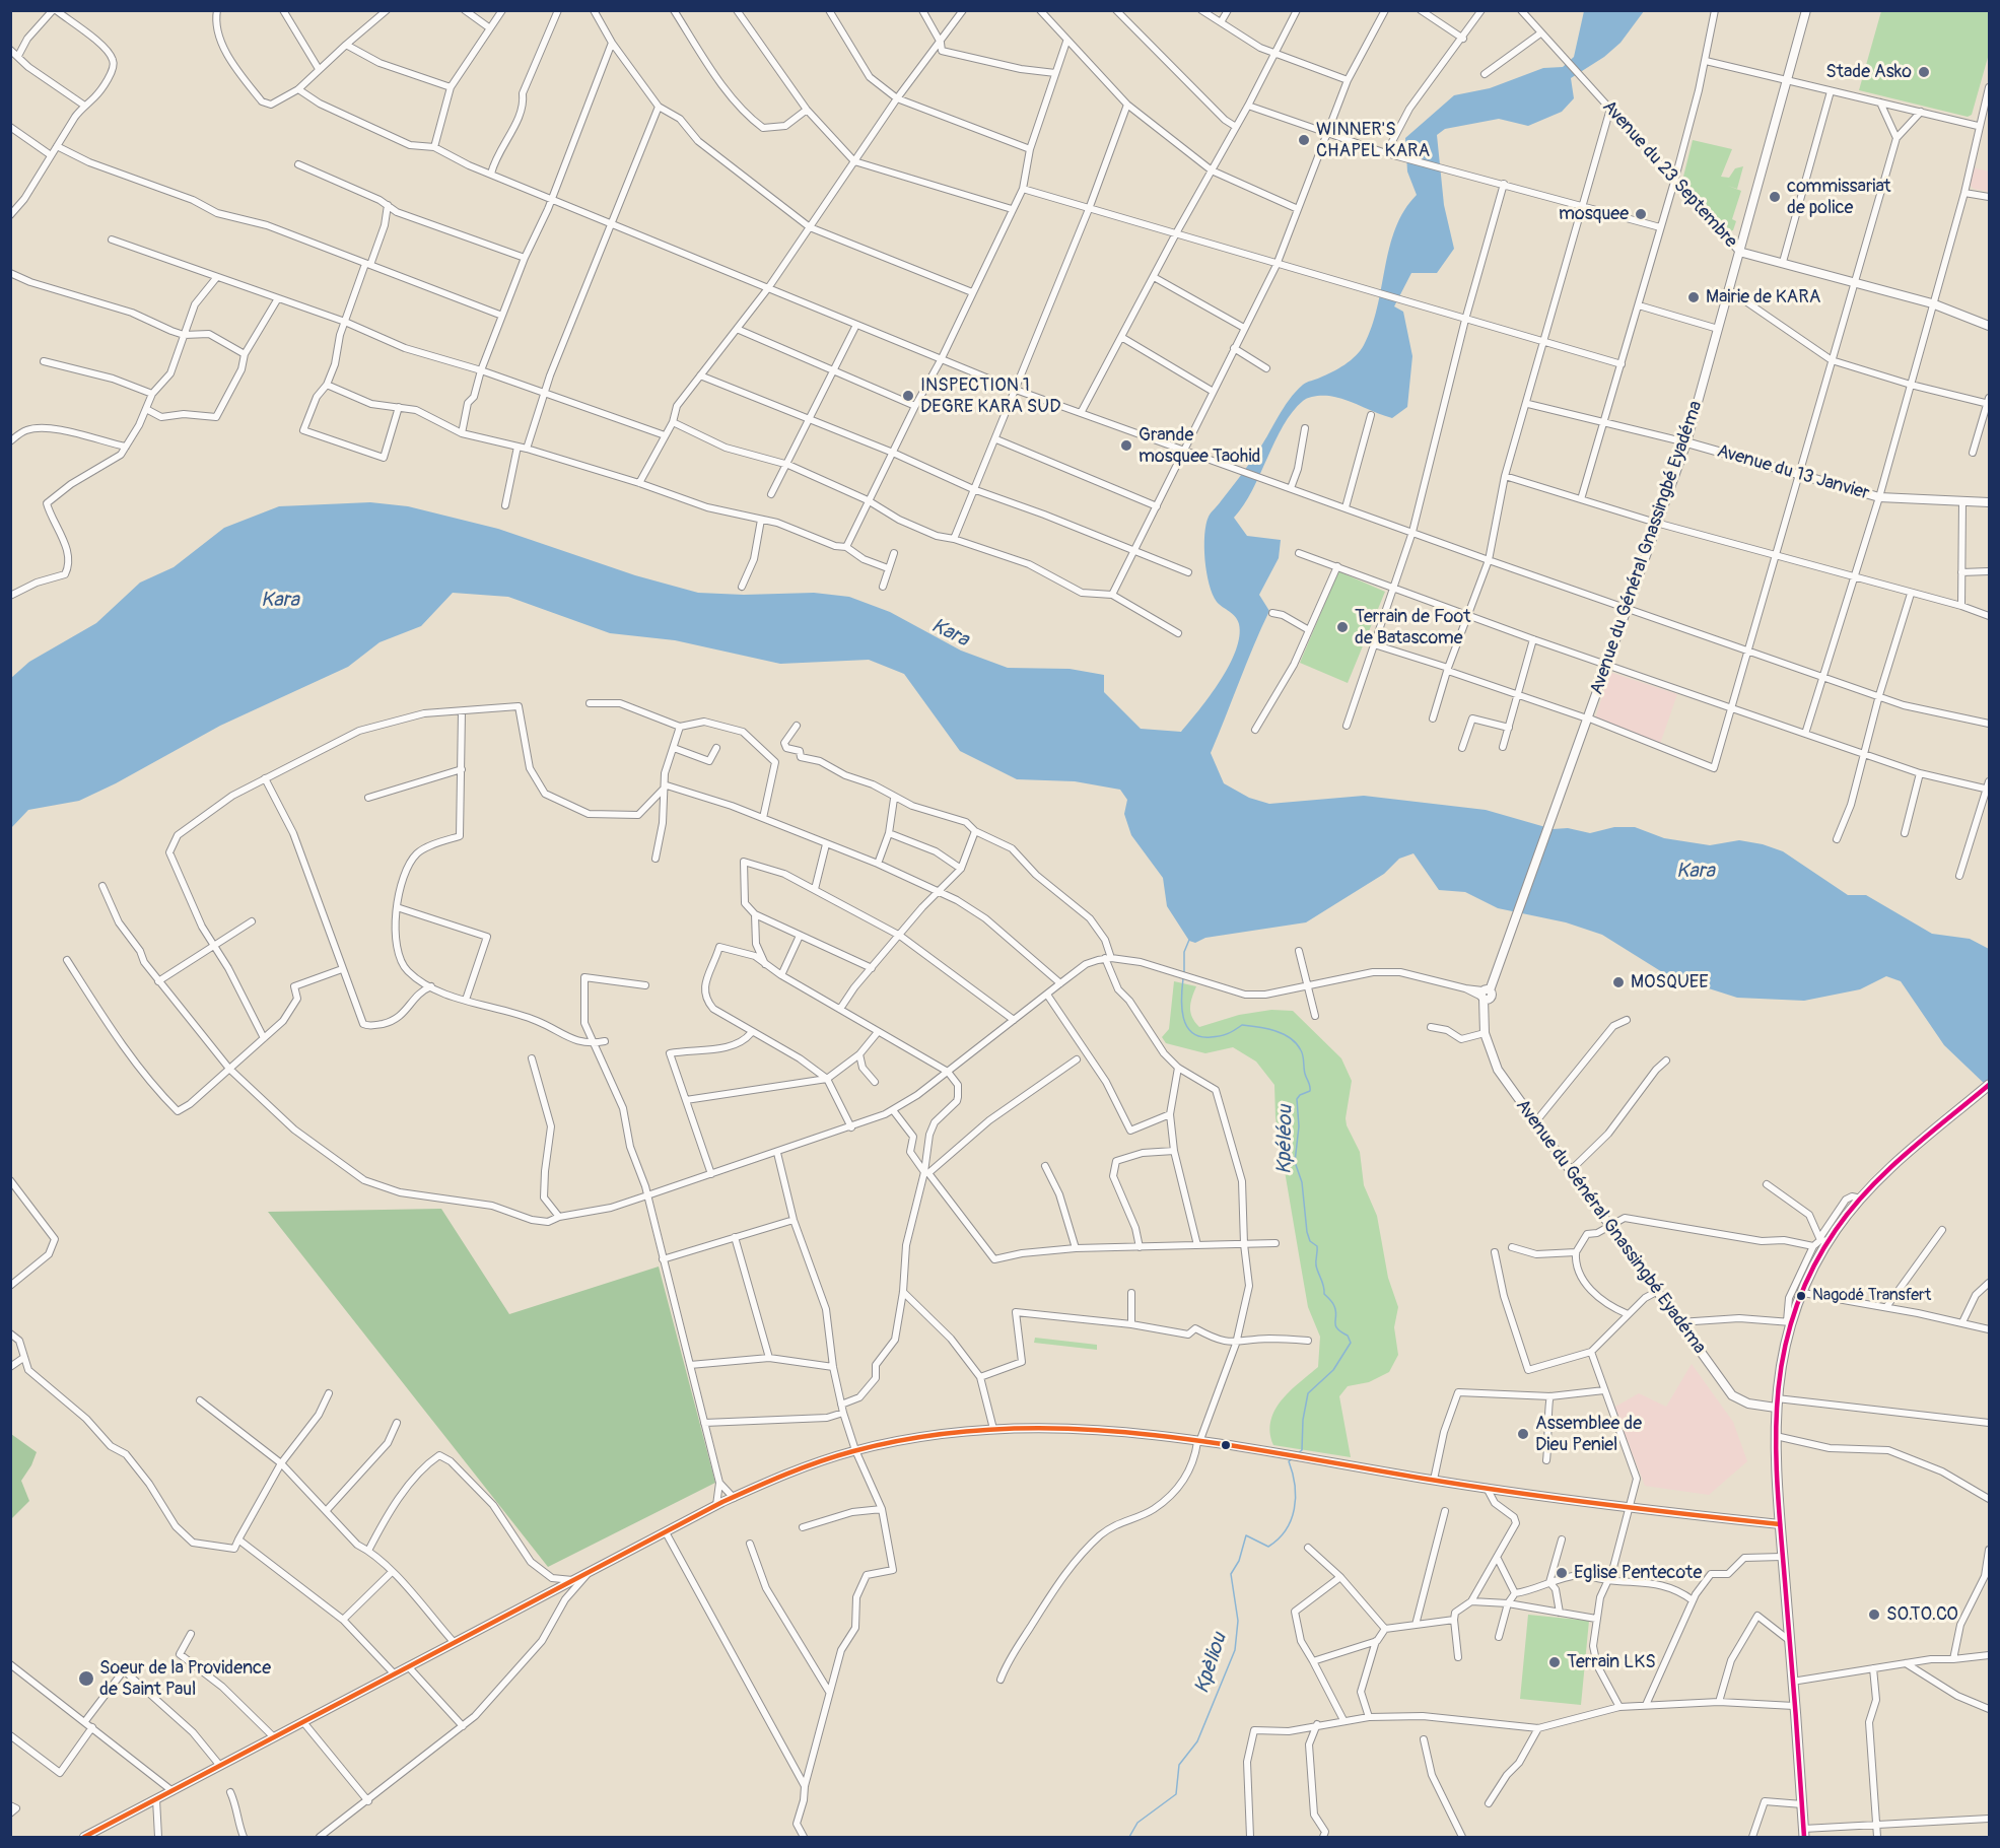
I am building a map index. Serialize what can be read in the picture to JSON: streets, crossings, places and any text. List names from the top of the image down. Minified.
{"streets":{"main road":["Avenue du 23 Septembre","Avenue du 13 Janvier","Avenue du Général Gnassingbé Eyadéma"]},"crossings":[["Avenue du 23 Septembre","Avenue du Général Gnassingbé Eyadéma"],["Avenue du 13 Janvier","Avenue du Général Gnassingbé Eyadéma"]],"water":["Kara","Kpéléou","Kpèliou"],"places":["Stade Asko","WINNER'S CHAPEL KARA","commissariat de police","mosquee","Mairie de KARA","INSPECTION 1 DEGRE KARA SUD","Grande mosquee Taohid","Terrain de Foot de Batascome","MOSQUEE","Nagodé Transfert","Assemblee de Dieu Peniel","Eglise Pentecote","SO.TO.CO","Terrain LKS","Soeur de la Providence de Saint Paul"]}
